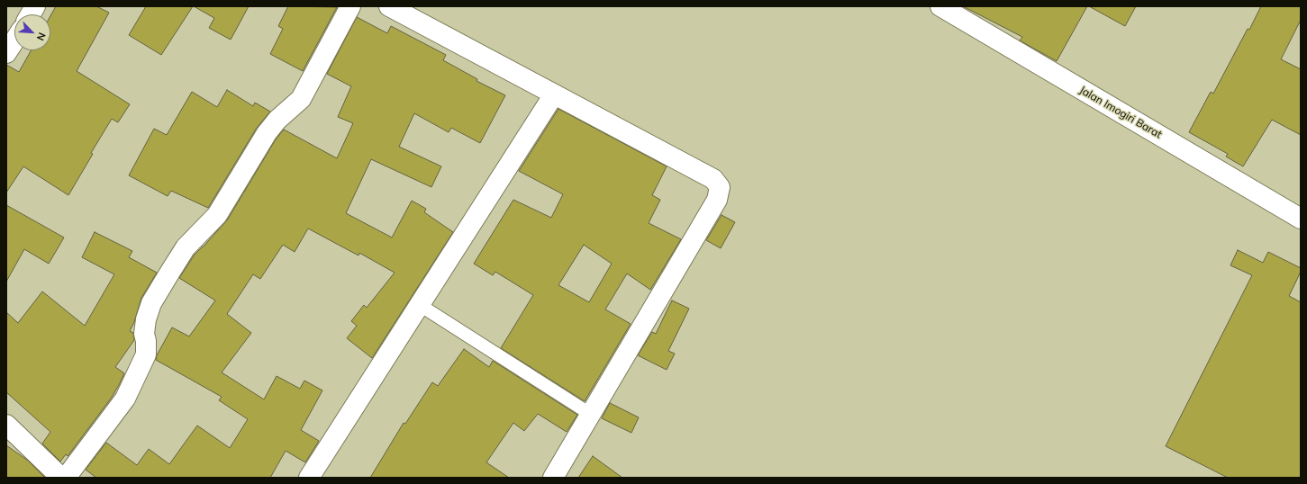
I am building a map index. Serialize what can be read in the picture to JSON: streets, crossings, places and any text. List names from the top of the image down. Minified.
{"streets":{"street":["Jalan Imogiri Barat"]},"north":"bottom right"}
